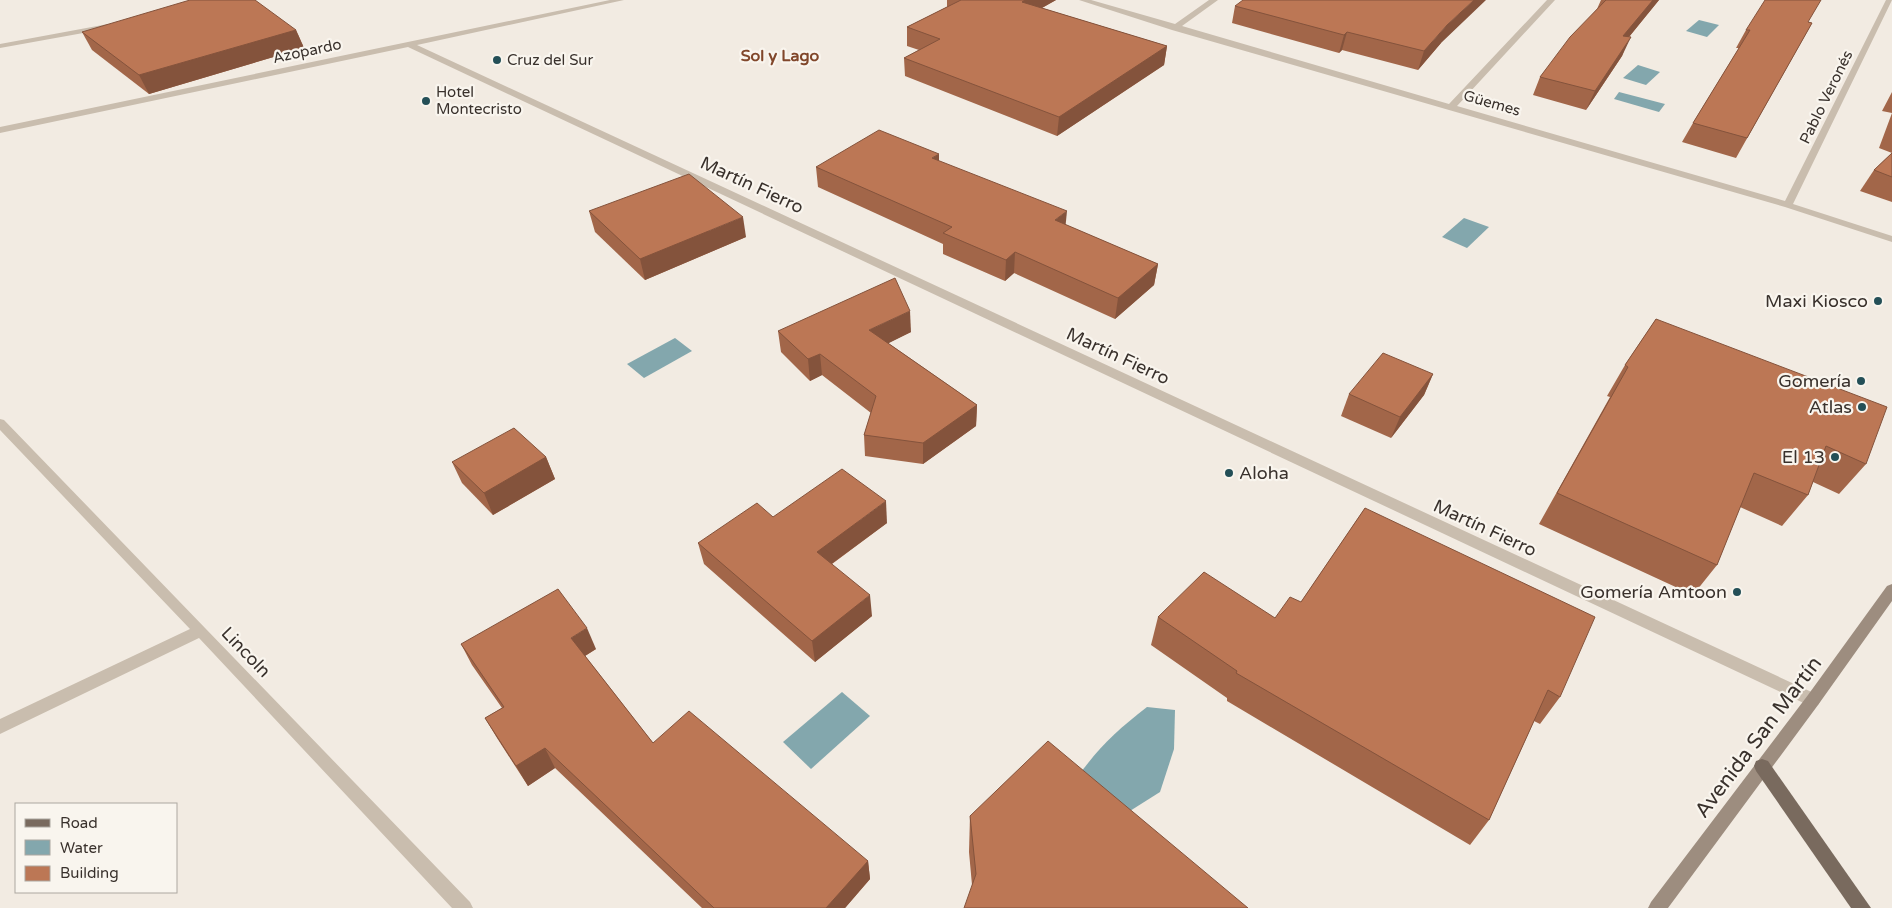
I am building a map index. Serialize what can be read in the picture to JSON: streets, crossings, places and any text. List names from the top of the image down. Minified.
{"streets":{"main road":["Avenida San Martín"],"street":["Azopardo","Pablo Veronés","Güemes","Martín Fierro","Lincoln"]},"crossings":[["Azopardo","Martín Fierro"],["Pablo Veronés","Güemes"],["Martín Fierro","Avenida San Martín"]],"districts":["Sol y Lago"],"places":["Cruz del Sur","Hotel Montecristo","Maxi Kiosco","Gomería","Atlas","El 13","Aloha","Gomería Amtoon"],"legend":["Road","Water","Building"]}
